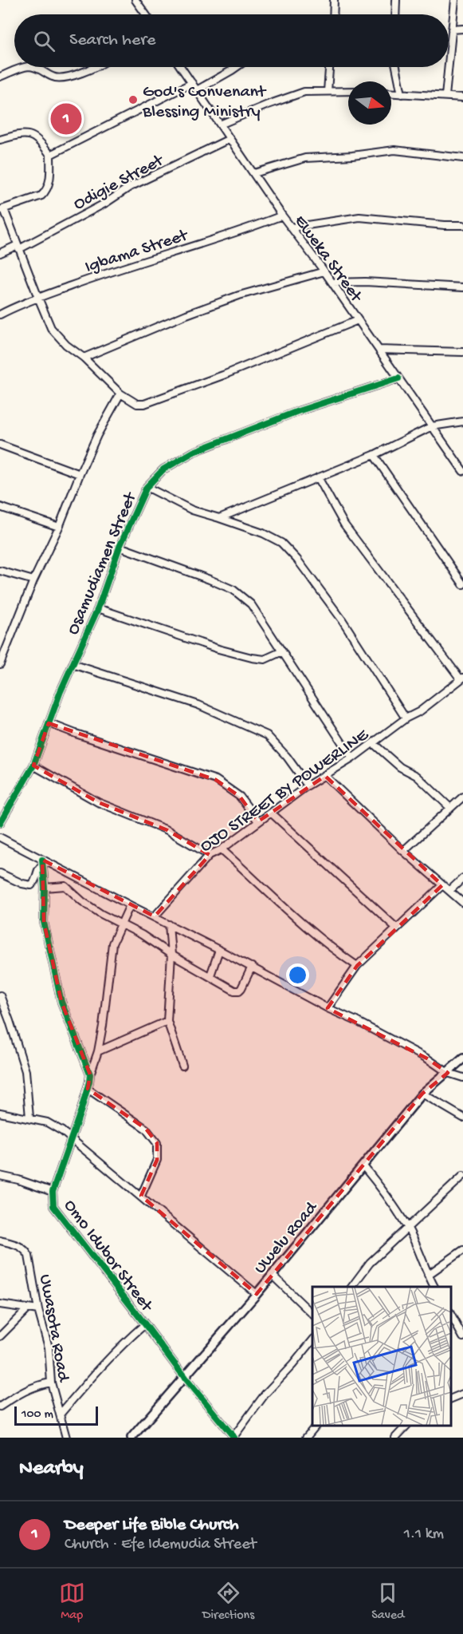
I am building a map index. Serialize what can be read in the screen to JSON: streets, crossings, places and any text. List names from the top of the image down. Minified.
{"streets":{"street":["Odigie Street","Igbama Street","Eweka Street","Osamudiamen Street","OJO STREET BY POWERLINE","Uwelu Road","Omo Idubor Street","Uwasota Road"]},"crossings":[["Odigie Street","Eweka Street"],["Igbama Street","Eweka Street"],["Eweka Street","Osamudiamen Street"],["Uwelu Road","Omo Idubor Street"]],"places":["God's Convenant Blessing Ministry"],"scale_bar":"100 m","north":"right","page":{"search":"Search here","pins":"1","scale":"100 m","heading":"Nearby","list":[{"mark":"1","name":"Deeper Life Bible Church","note":"Church · Efe Idemudia Street","value":"1.1 km"}],"nav":["Map","Directions","Saved"]}}
